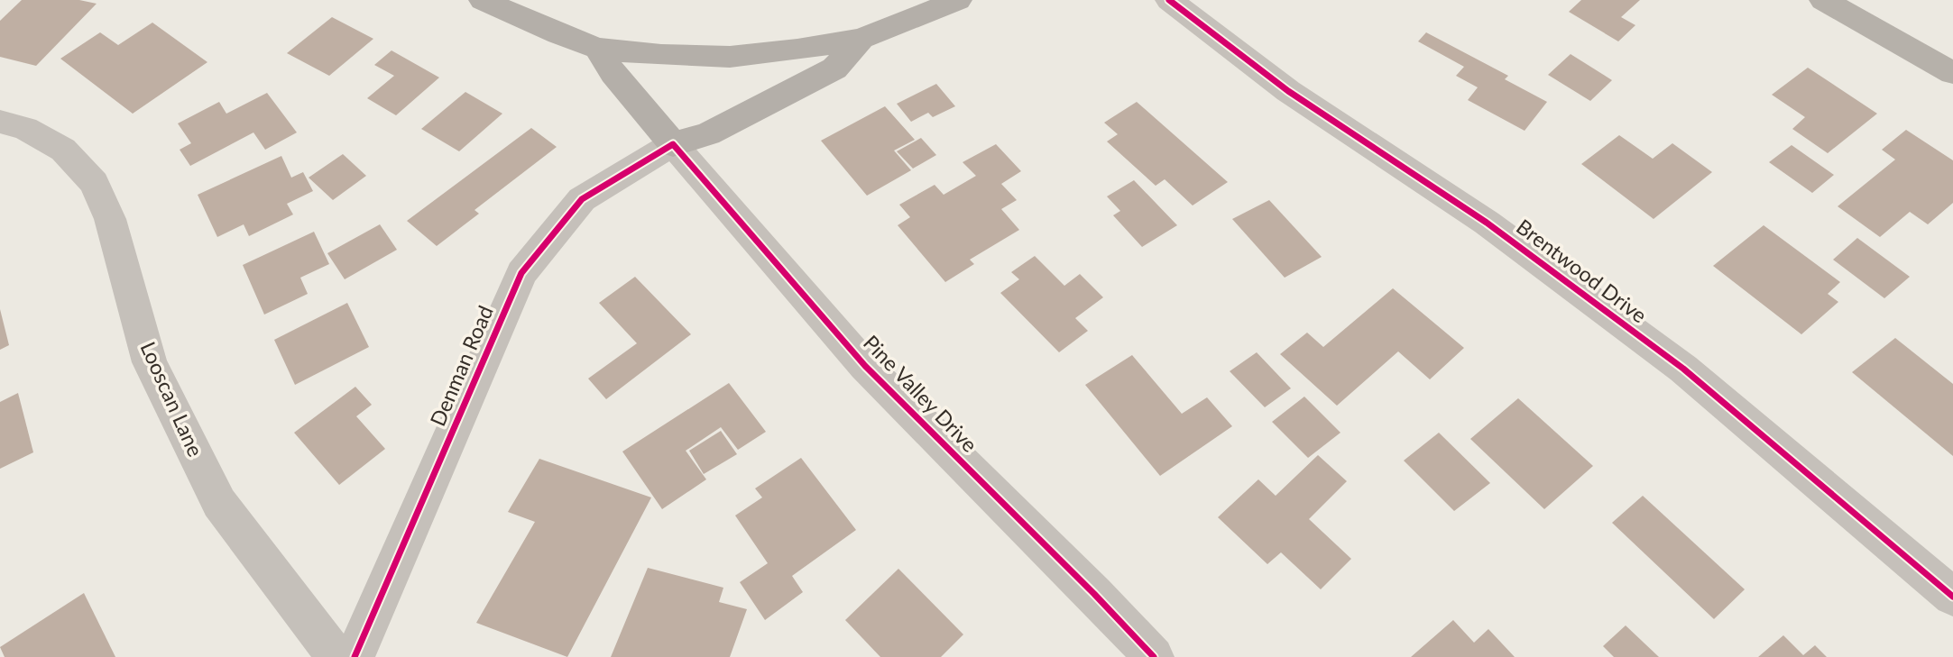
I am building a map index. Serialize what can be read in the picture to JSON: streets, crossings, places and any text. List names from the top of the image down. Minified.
{"streets":{"street":["Brentwood Drive","Denman Road","Pine Valley Drive","Looscan Lane"]},"crossings":[["Denman Road","Pine Valley Drive"]]}
